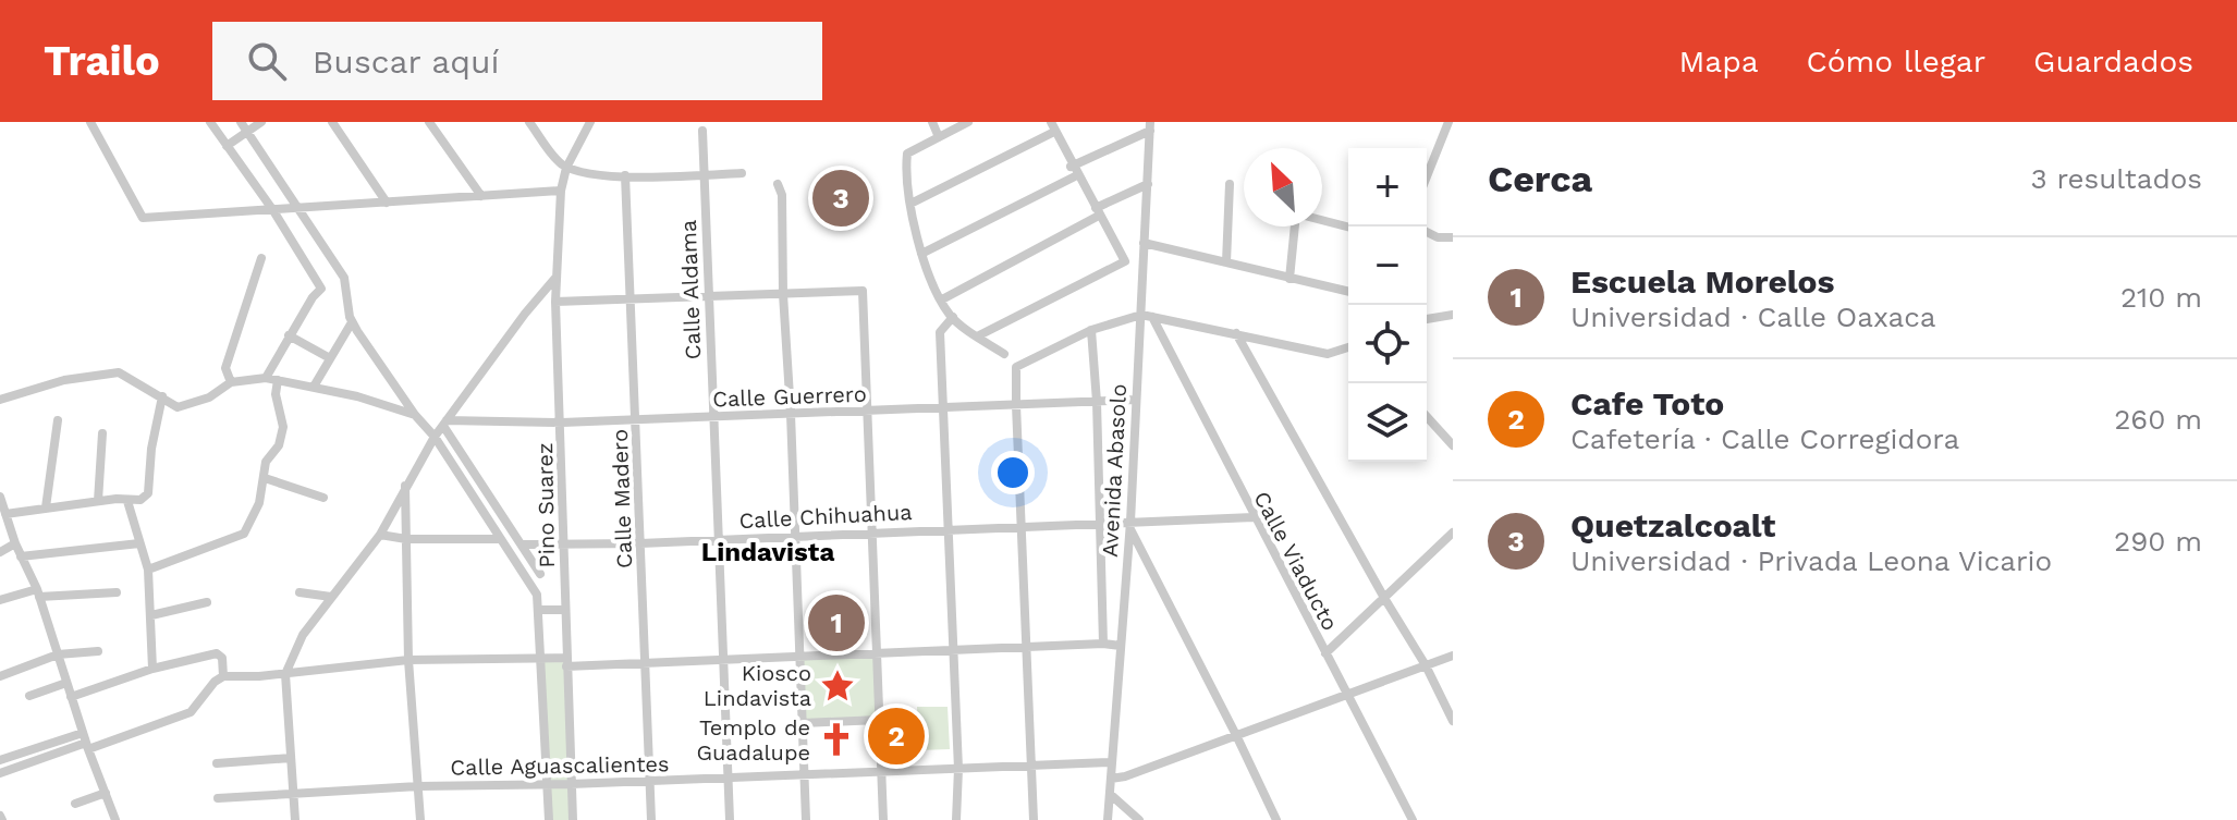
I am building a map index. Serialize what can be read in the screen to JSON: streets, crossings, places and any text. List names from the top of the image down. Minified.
{"streets":{"street":["Calle Aldama","Calle Guerrero","Avenida Abasolo","Calle Madero","Pino Suarez","Calle Chihuahua","Calle Viaducto","Calle Aguascalientes"]},"crossings":[["Calle Aldama","Calle Guerrero"],["Calle Aldama","Calle Chihuahua"],["Calle Aldama","Calle Aguascalientes"],["Calle Guerrero","Avenida Abasolo"],["Calle Guerrero","Calle Madero"],["Calle Guerrero","Pino Suarez"],["Avenida Abasolo","Calle Chihuahua"],["Avenida Abasolo","Calle Viaducto"],["Avenida Abasolo","Calle Aguascalientes"],["Calle Madero","Calle Chihuahua"],["Calle Madero","Calle Aguascalientes"],["Pino Suarez","Calle Chihuahua"],["Pino Suarez","Calle Aguascalientes"],["Calle Chihuahua","Calle Viaducto"]],"districts":["Lindavista"],"places":{"place":["Kiosco Lindavista"],"church":["Templo de Guadalupe"]},"north":"top left","page":{"header":"Trailo","search":"Buscar aquí","nav":["Mapa","Cómo llegar","Guardados"],"heading":["Cerca","3 resultados"],"map_buttons":["+","−"],"pins":["3","1","2"],"list":[{"mark":"1","name":"Escuela Morelos","note":"Universidad · Calle Oaxaca","value":"210 m"},{"mark":"2","name":"Cafe Toto","note":"Cafetería · Calle Corregidora","value":"260 m"},{"mark":"3","name":"Quetzalcoalt","note":"Universidad · Privada Leona Vicario","value":"290 m"}]}}
